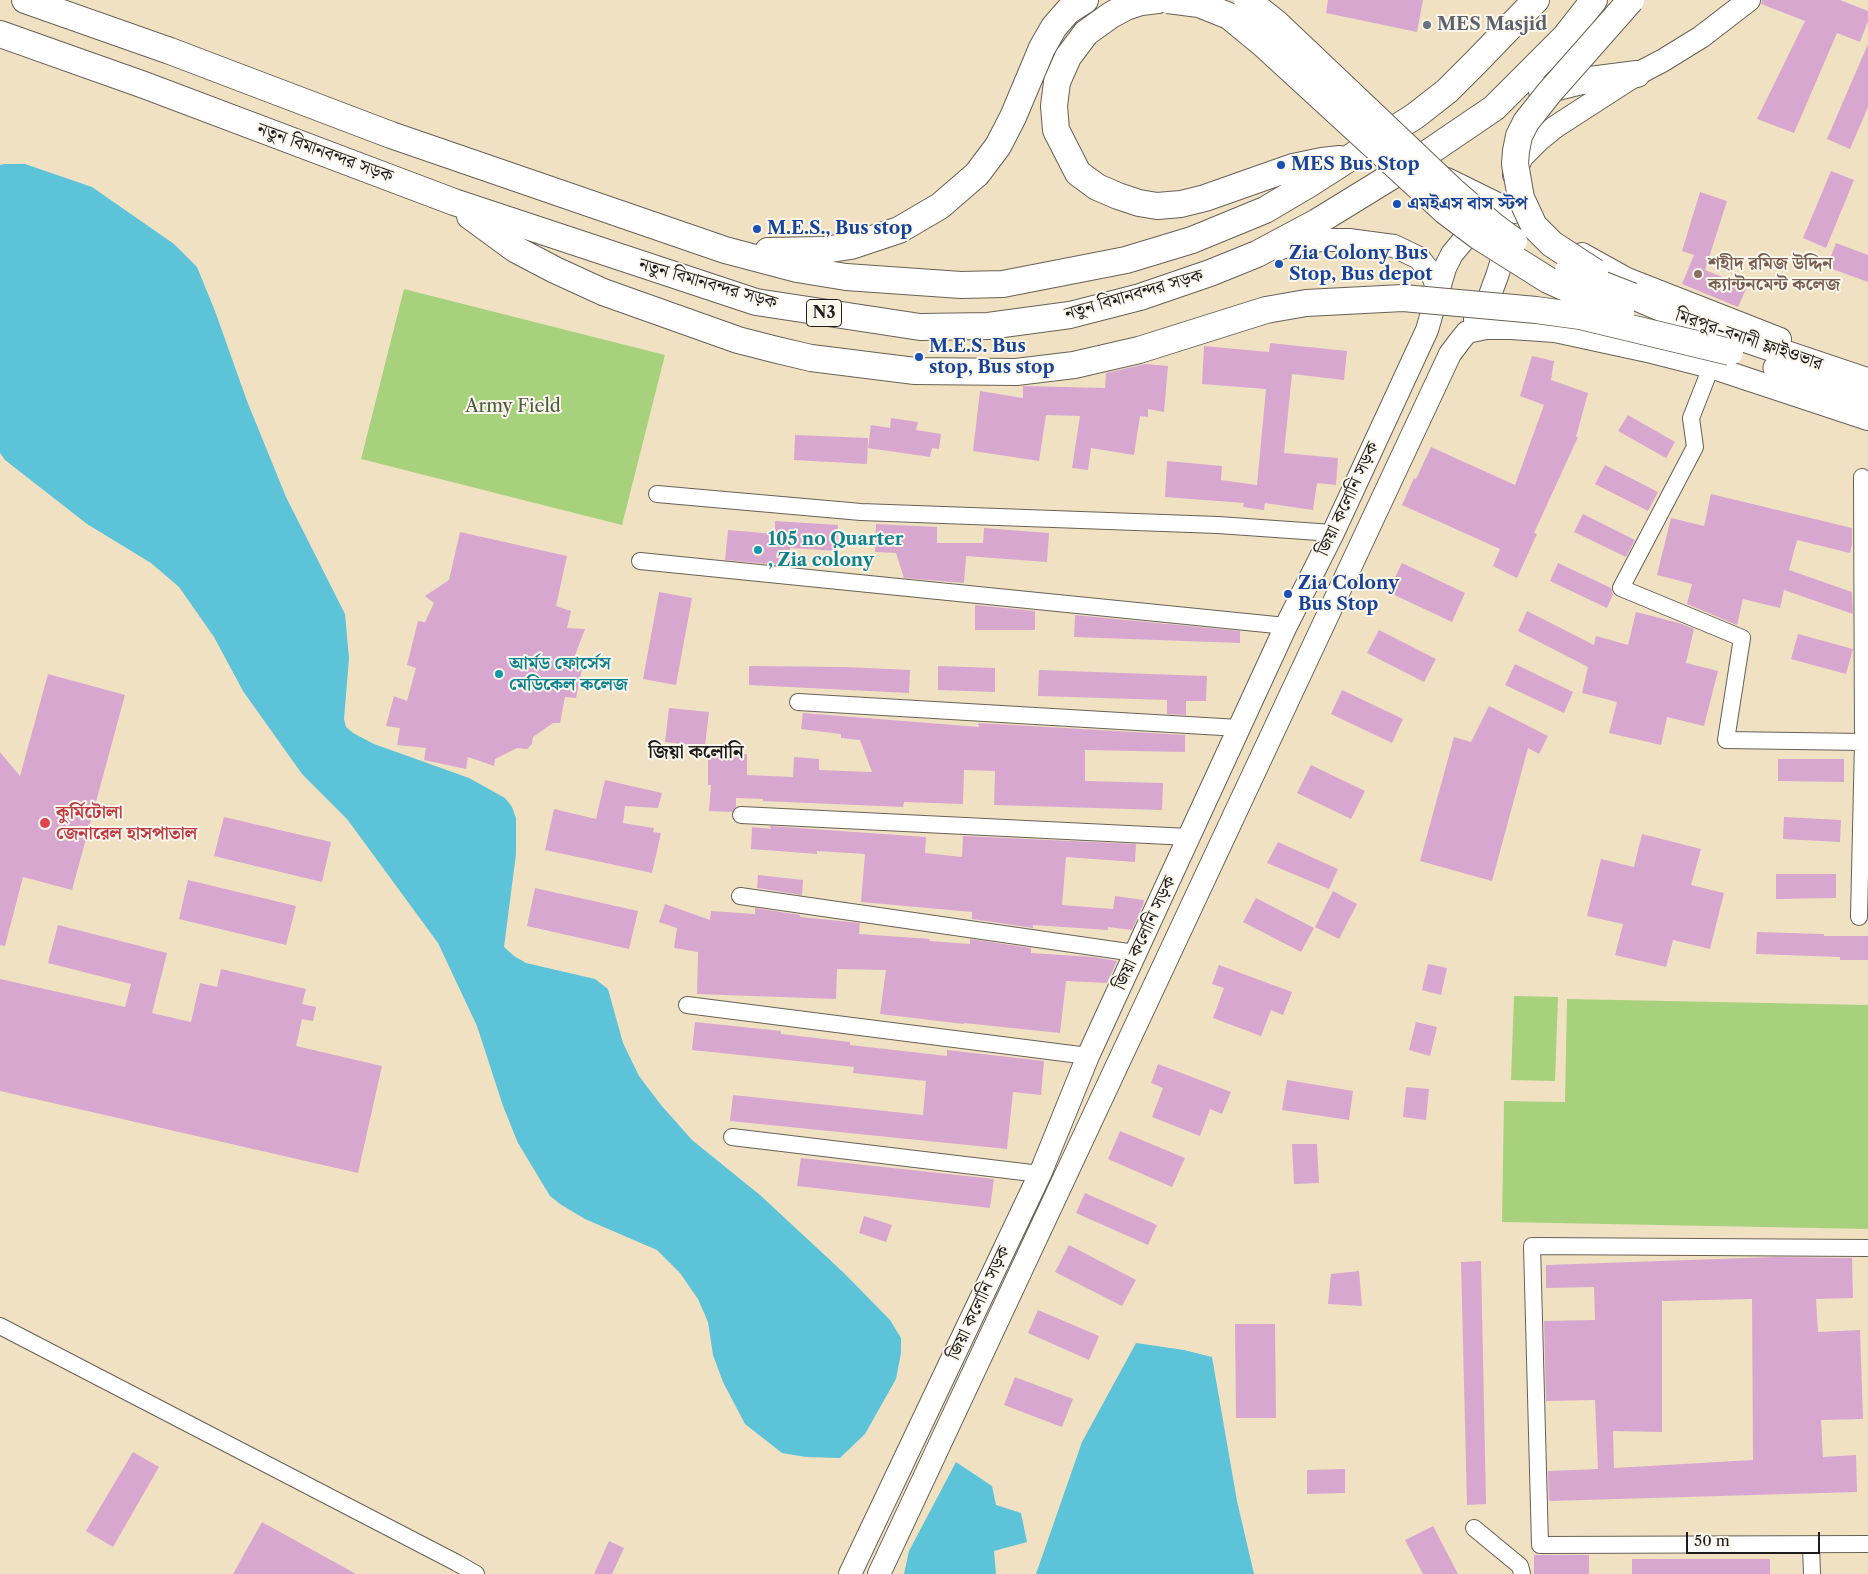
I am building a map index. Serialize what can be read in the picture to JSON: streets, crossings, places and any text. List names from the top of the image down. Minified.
{"streets":{"highway":["নতুন বিমানবন্দর সড়ক","N3"],"main road":["মিরপুর-বনানী ফ্লাইওভার","জিয়া কলোনি সড়ক"]},"districts":["জিয়া কলোনি"],"parks":["Army Field"],"places":["MES Masjid","MES Bus Stop","এমইএস বাস স্টপ","M.E.S., Bus stop","Zia Colony Bus Stop, Bus depot","শহীদ রমিজ উদ্দিন ক্যান্টনমেন্ট কলেজ","M.E.S. Bus stop, Bus stop","105 no Quarter , Zia colony","Zia Colony Bus Stop","আর্মড ফোর্সেস মেডিকেল কলেজ","কুর্মিটোলা জেনারেল হাসপাতাল"],"scale_bar":"50 m"}
